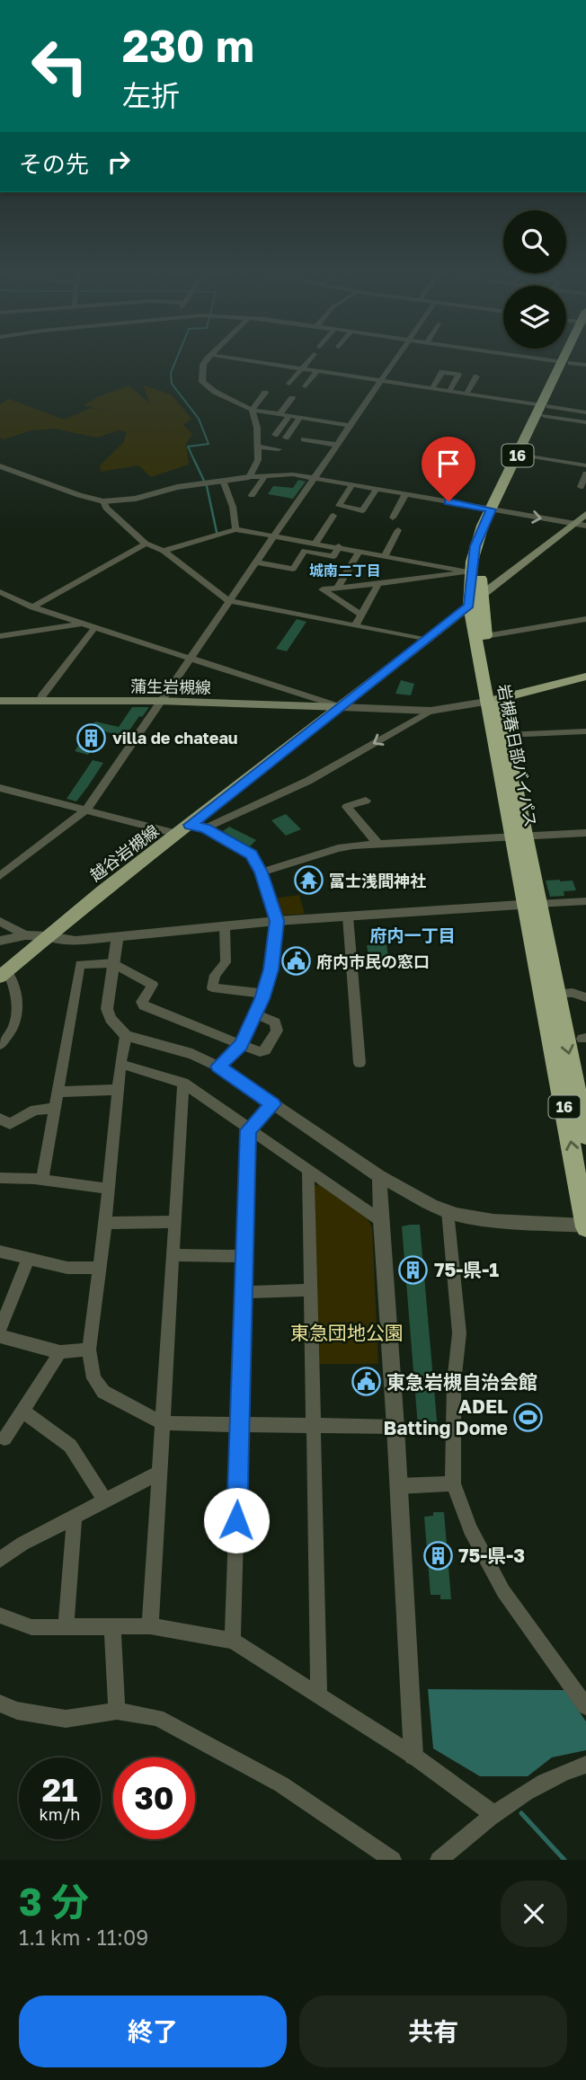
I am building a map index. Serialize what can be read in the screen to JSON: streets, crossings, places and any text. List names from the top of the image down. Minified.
{"streets":{"highway":["16","岩槻春日部バイパス"],"main road":["蒲生岩槻線","越谷岩槻線"]},"crossings":[["蒲生岩槻線","越谷岩槻線"],["岩槻春日部バイパス","越谷岩槻線"]],"districts":["城南二丁目","府内一丁目"],"parks":["東急団地公園"],"places":{"building":["villa de chateau","75-県-1","75-県-3"],"temple":["冨士浅間神社"],"public building":["府内市民の窓口","東急岩槻自治会館"],"sports":["ADEL Batting Dome"]},"page":{"turn":["230 m","左折"],"then":"その先","speed":"21 km/h","limit":"30","heading":["3 分","1.1 km · 11:09"],"buttons":["終了","共有"]}}
